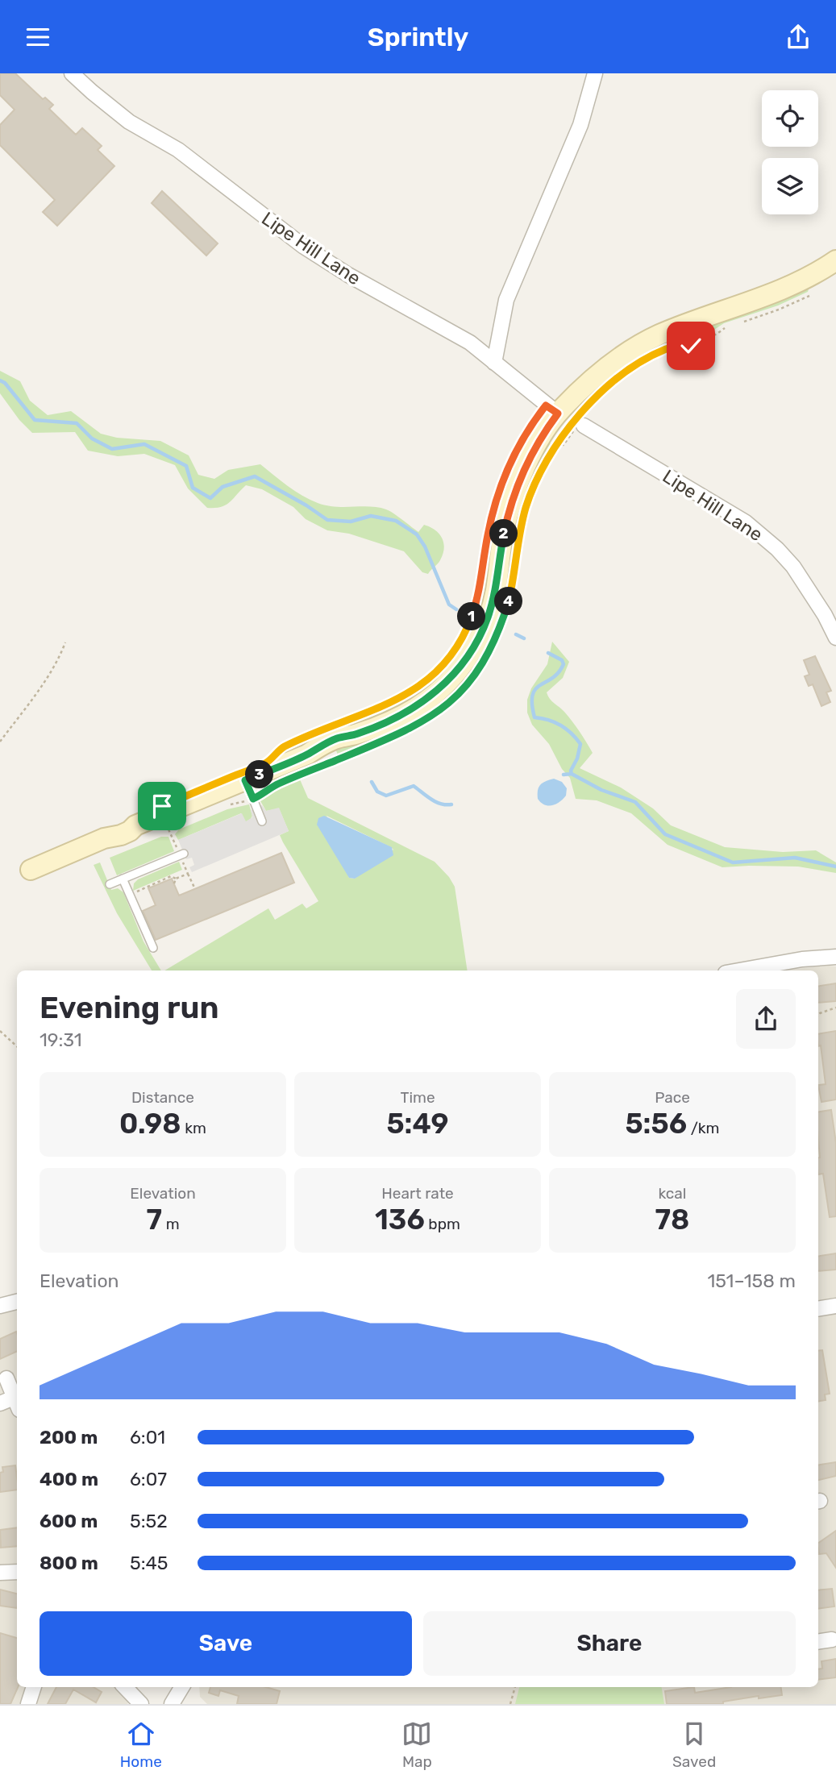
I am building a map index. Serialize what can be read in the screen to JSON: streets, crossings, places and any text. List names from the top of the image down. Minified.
{"streets":{"street":["Lipe Hill Lane"]},"page":{"header":"Sprintly","pins":["2","4","1","3"],"heading":["Evening run","19:31"],"stats":[["Distance","0.98 km"],["Time","5:49"],["Pace","5:56 /km"],["Elevation","7 m"],["Heart rate","136 bpm"],["kcal","78"]],"chart":["Elevation","151–158 m"],"list":[{"name":"200 m","note":"6:01"},{"name":"400 m","note":"6:07"},{"name":"600 m","note":"5:52"},{"name":"800 m","note":"5:45"}],"buttons":["Save","Share"],"tabs":["Home","Map","Saved"]}}
